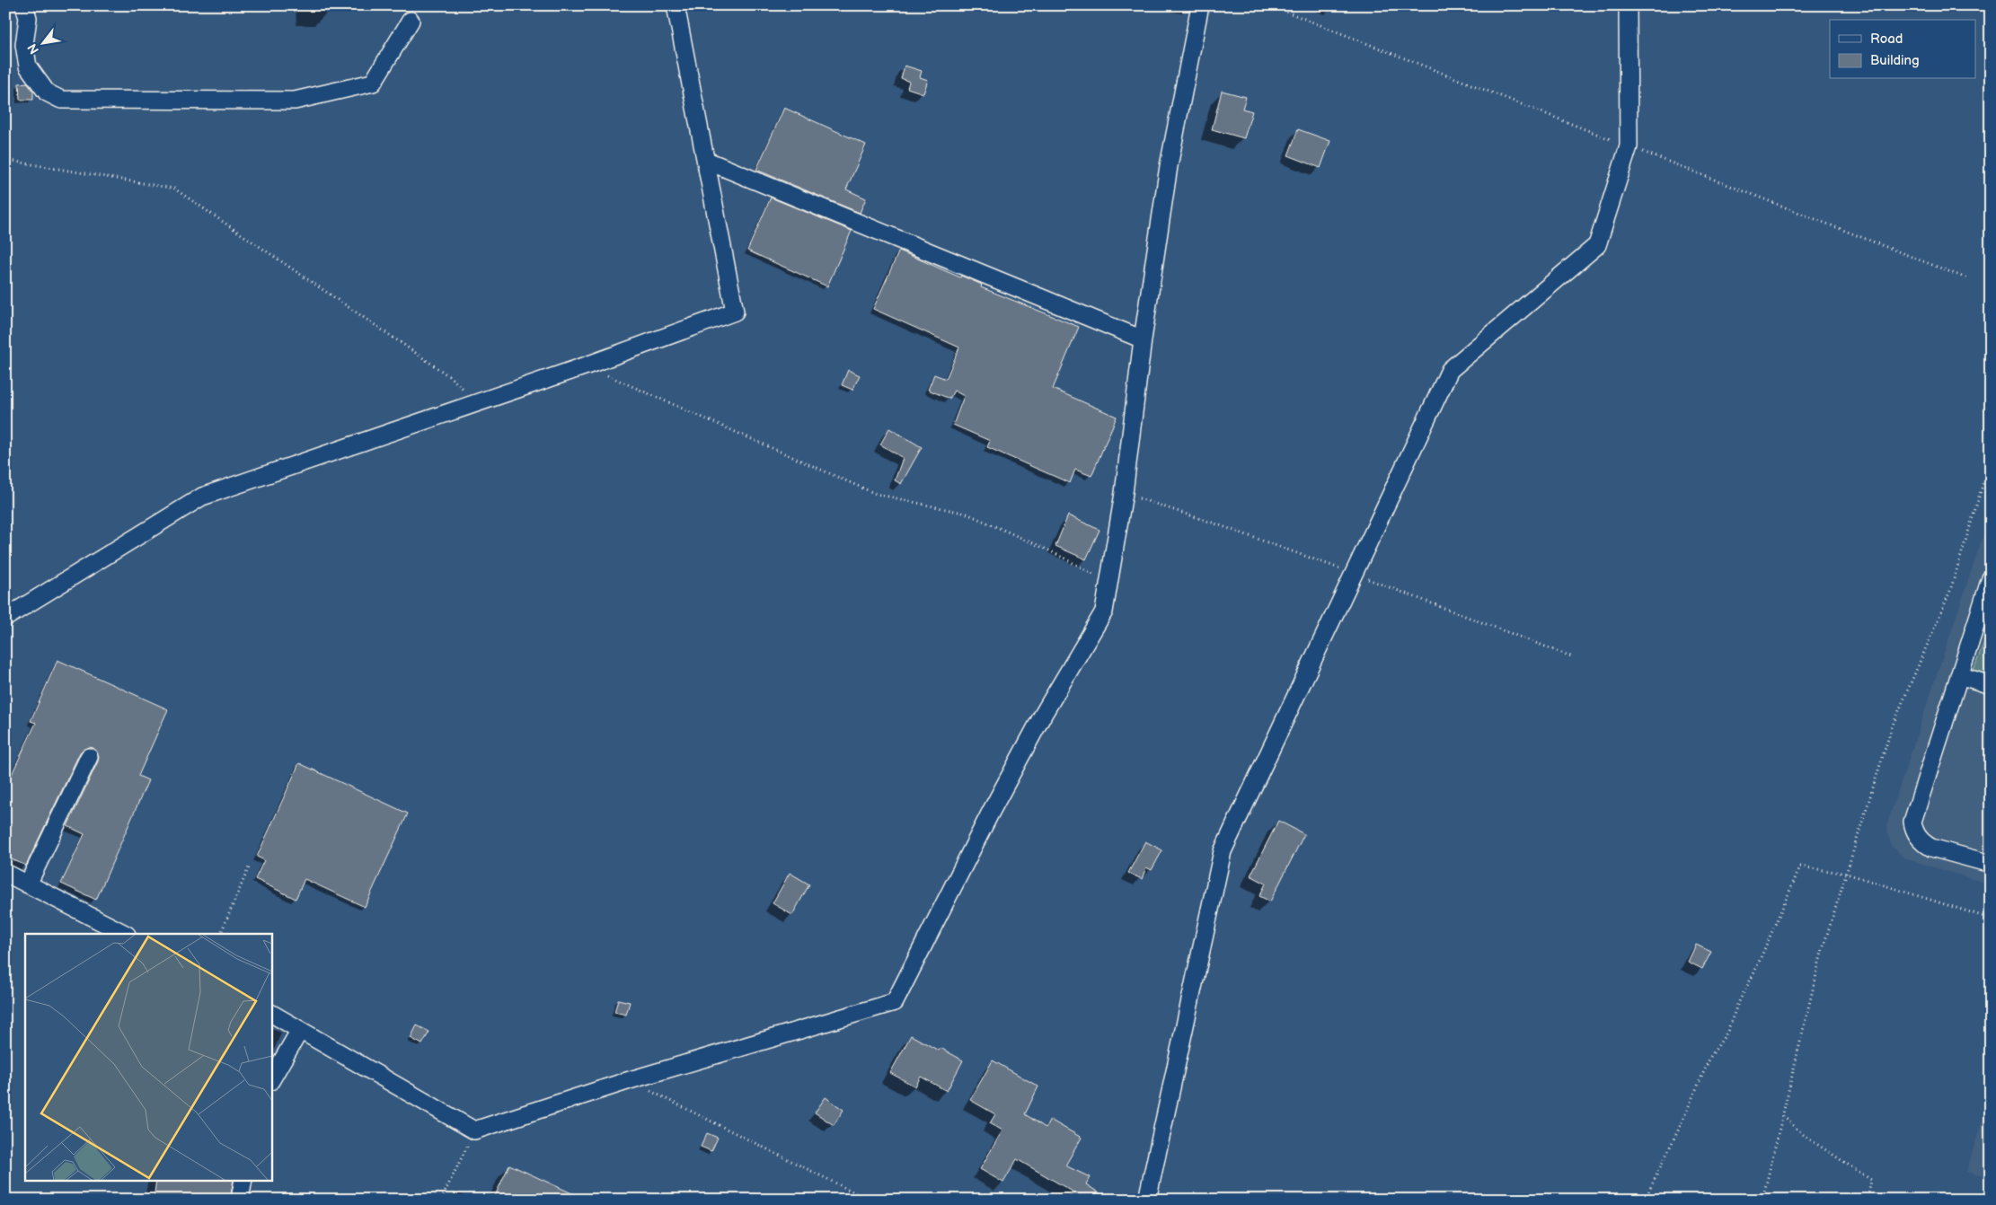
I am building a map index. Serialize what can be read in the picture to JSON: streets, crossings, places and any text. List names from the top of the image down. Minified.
{"legend":["Road","Building"],"north":"bottom left"}
